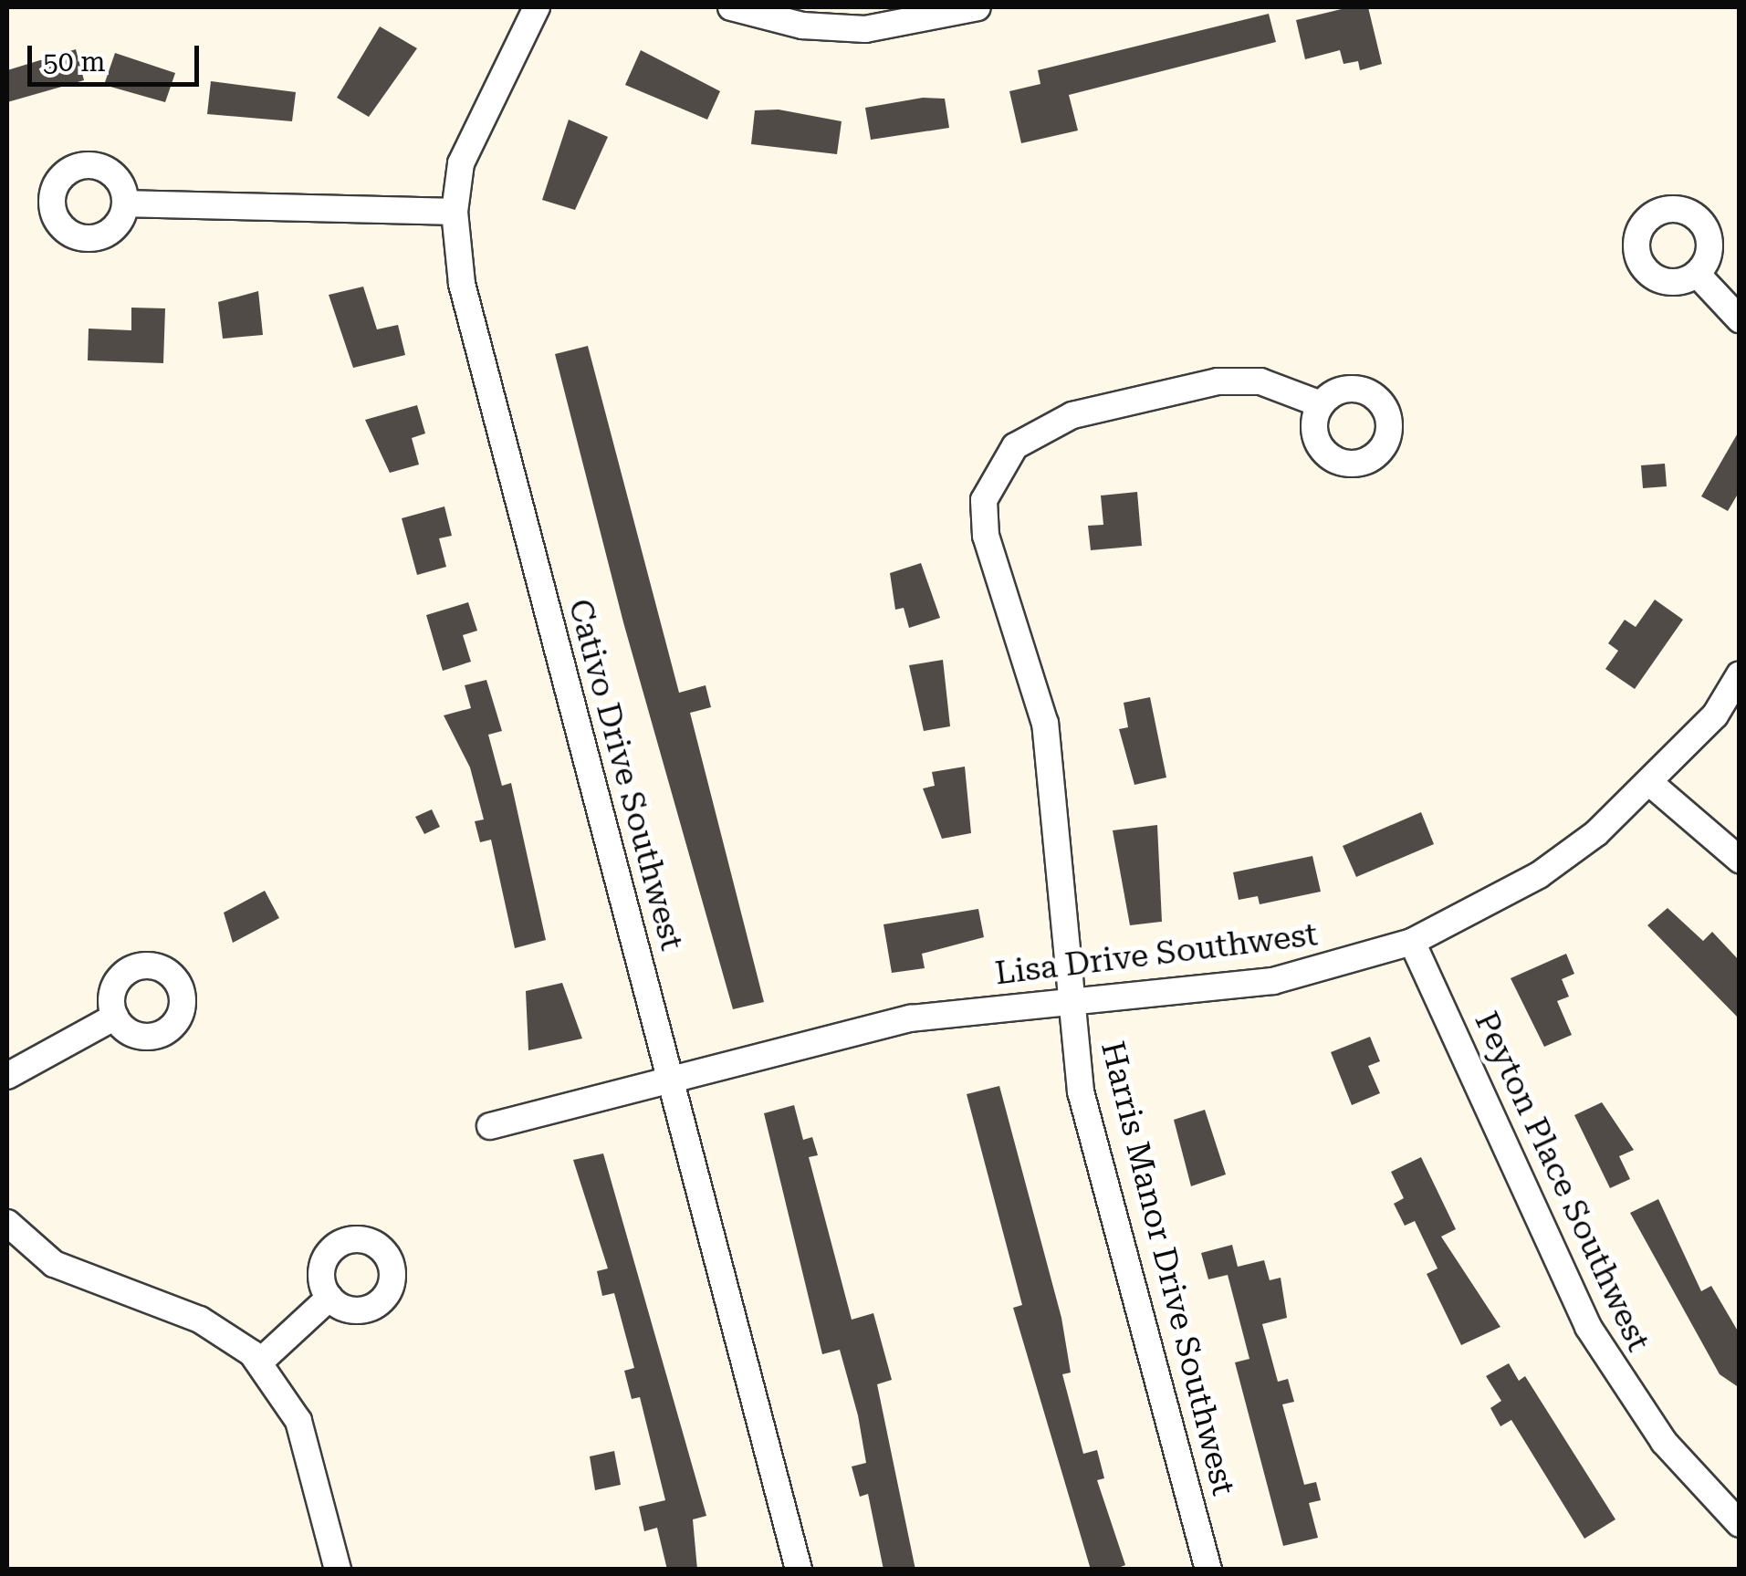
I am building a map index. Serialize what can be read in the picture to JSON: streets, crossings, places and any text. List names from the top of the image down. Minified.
{"streets":{"street":["Cativo Drive Southwest","Lisa Drive Southwest","Peyton Place Southwest","Harris Manor Drive Southwest"]},"crossings":[["Cativo Drive Southwest","Lisa Drive Southwest"],["Lisa Drive Southwest","Peyton Place Southwest"],["Lisa Drive Southwest","Harris Manor Drive Southwest"]],"scale_bar":"50 m"}
